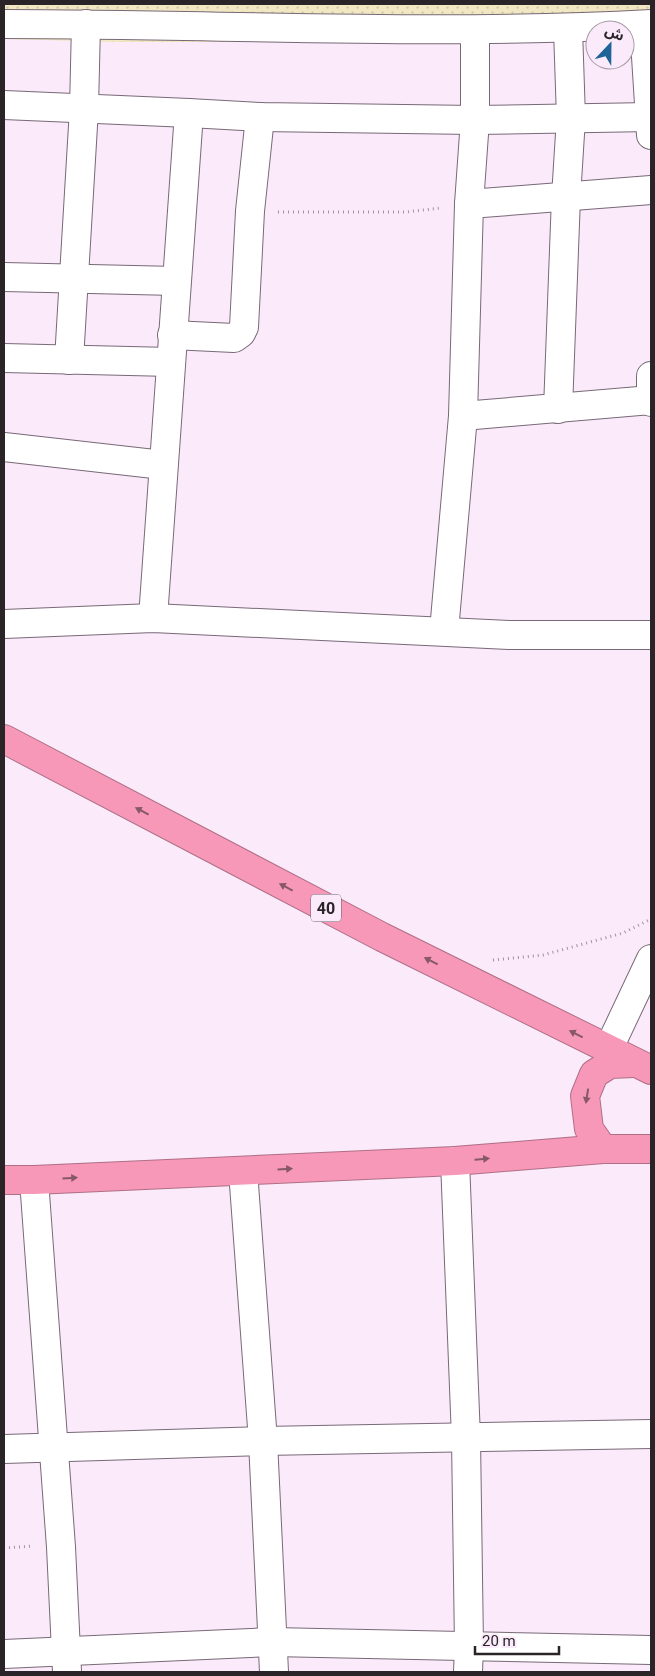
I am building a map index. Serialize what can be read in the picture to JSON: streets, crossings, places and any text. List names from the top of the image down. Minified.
{"streets":{"highway":["40"]},"scale_bar":"20 m","north":"top"}
